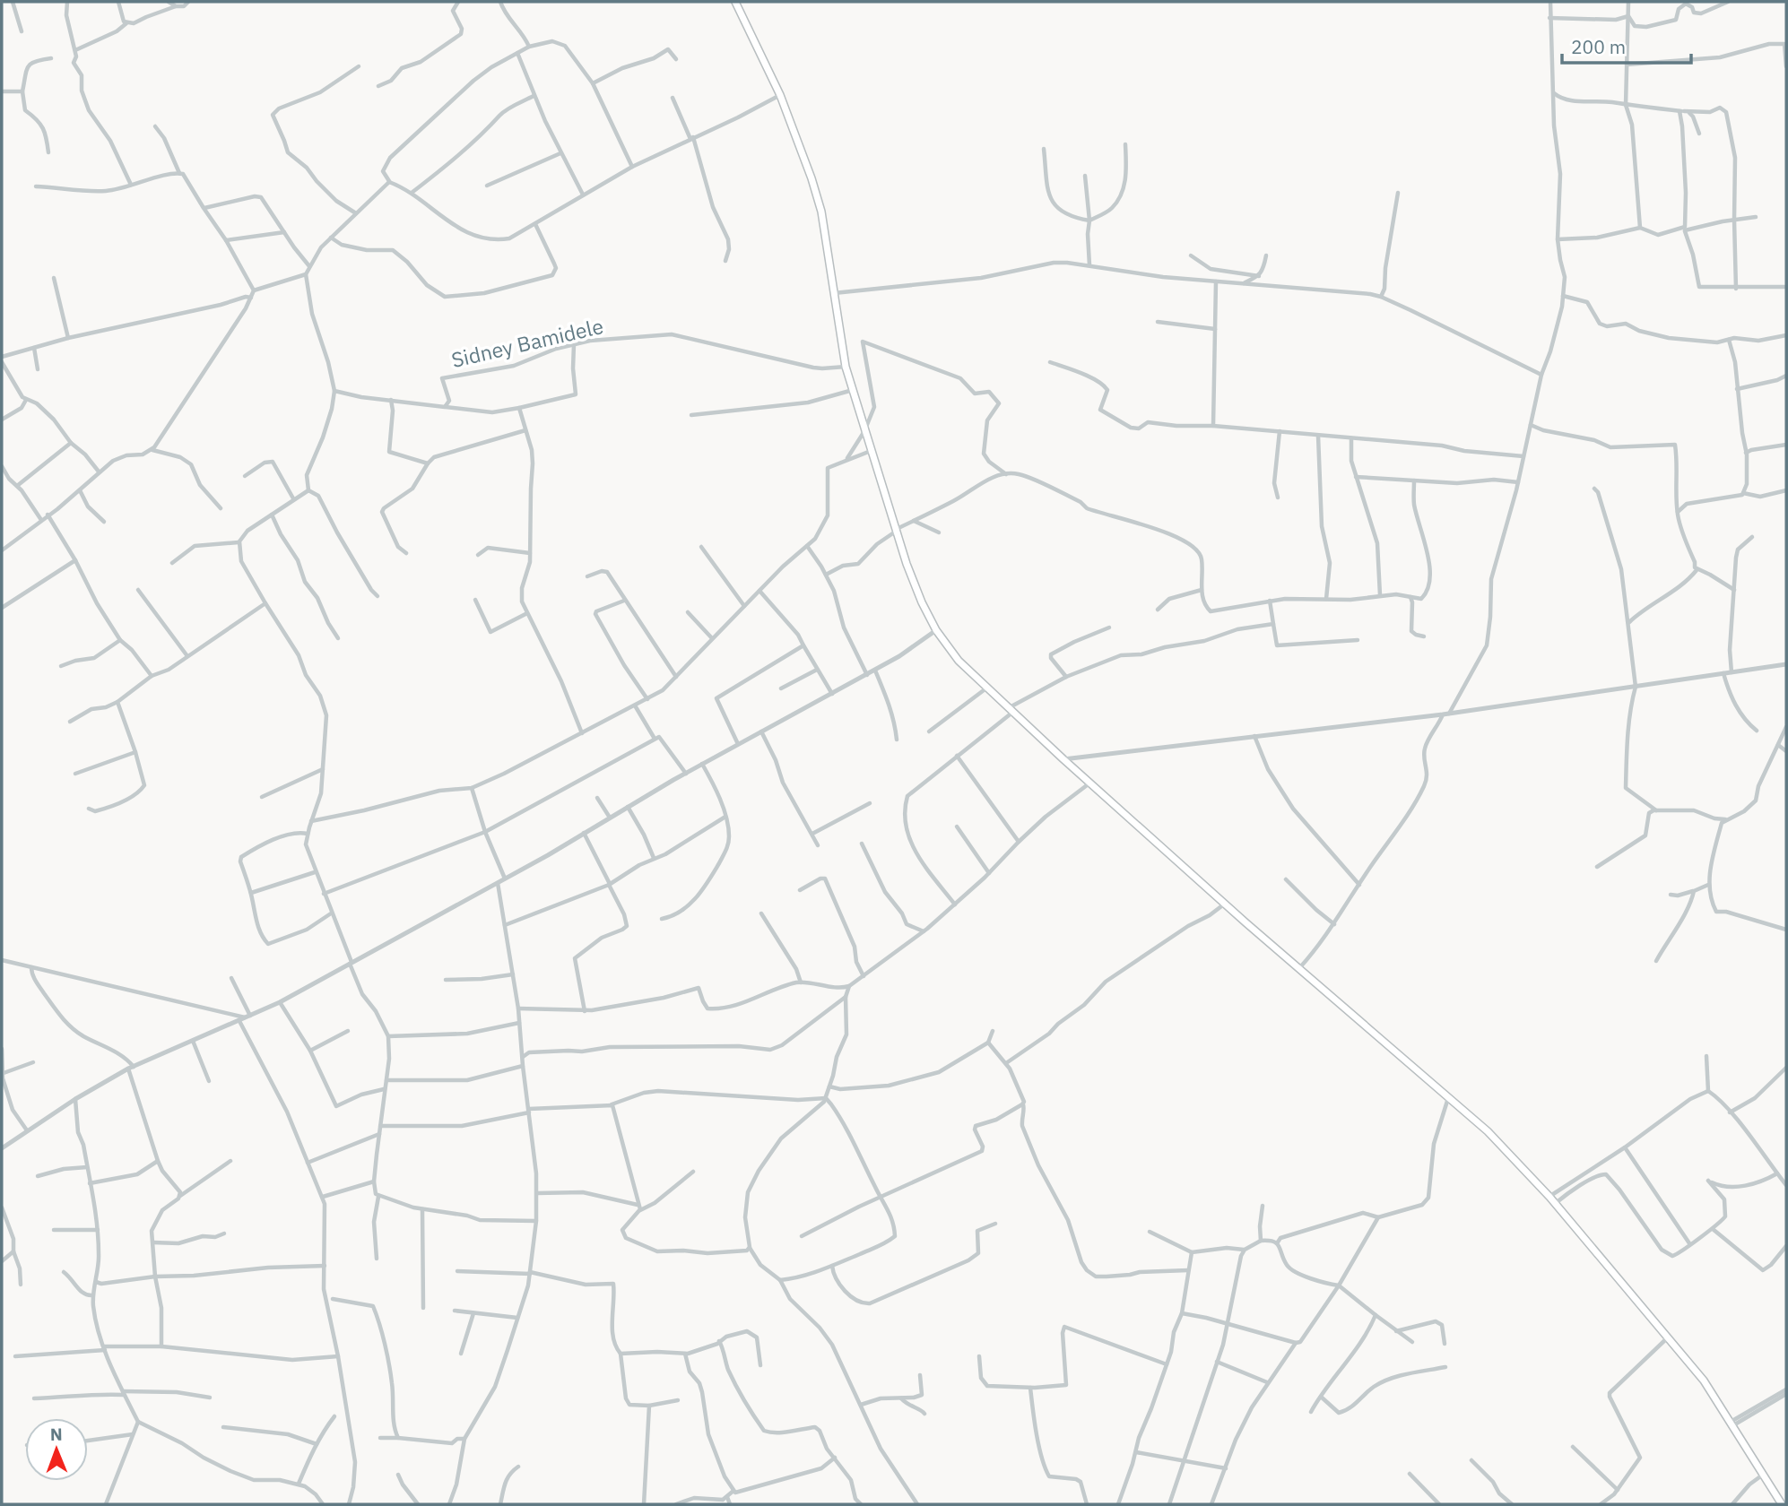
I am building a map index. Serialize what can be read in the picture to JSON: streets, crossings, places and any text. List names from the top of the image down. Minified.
{"streets":{"street":["Sidney Bamidele"]},"scale_bar":"200 m","north":"top"}
